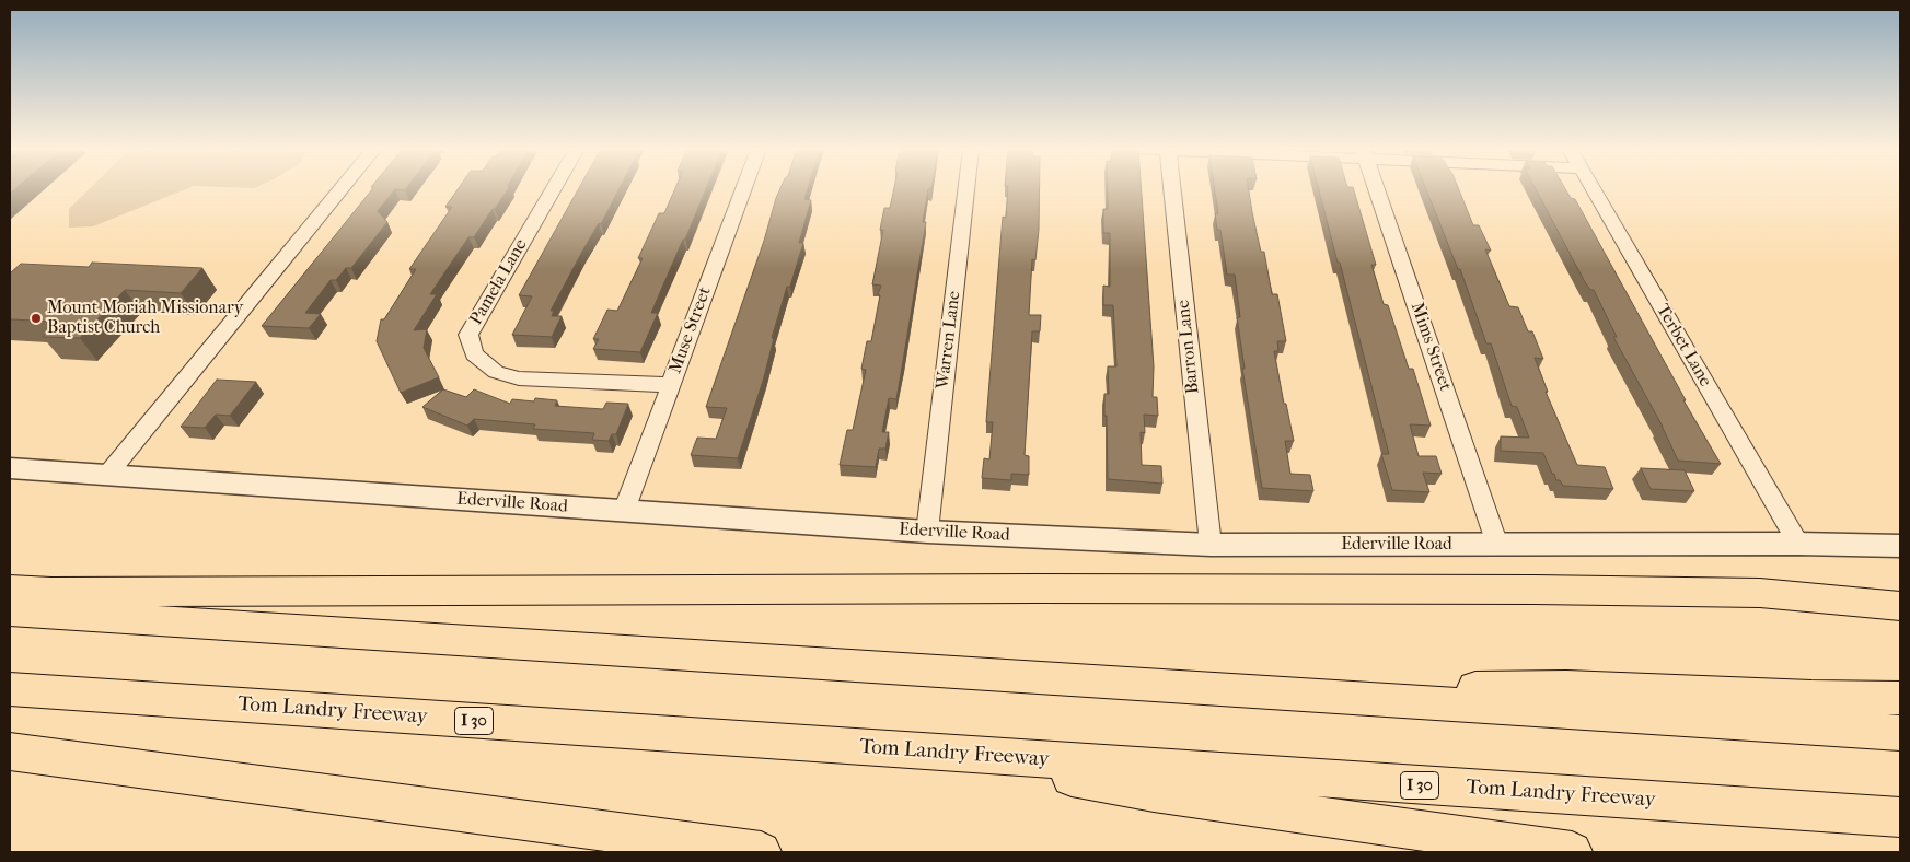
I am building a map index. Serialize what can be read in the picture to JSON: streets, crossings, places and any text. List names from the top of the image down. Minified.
{"streets":{"highway":["Tom Landry Freeway","I 30"],"street":["Pamela Lane","Muse Street","Warren Lane","Terbet Lane","Barron Lane","Mims Street","Ederville Road"]},"crossings":[["Pamela Lane","Muse Street"],["Muse Street","Ederville Road"],["Warren Lane","Ederville Road"],["Terbet Lane","Ederville Road"],["Barron Lane","Ederville Road"],["Mims Street","Ederville Road"]],"places":["Mount Moriah Missionary Baptist Church"]}
